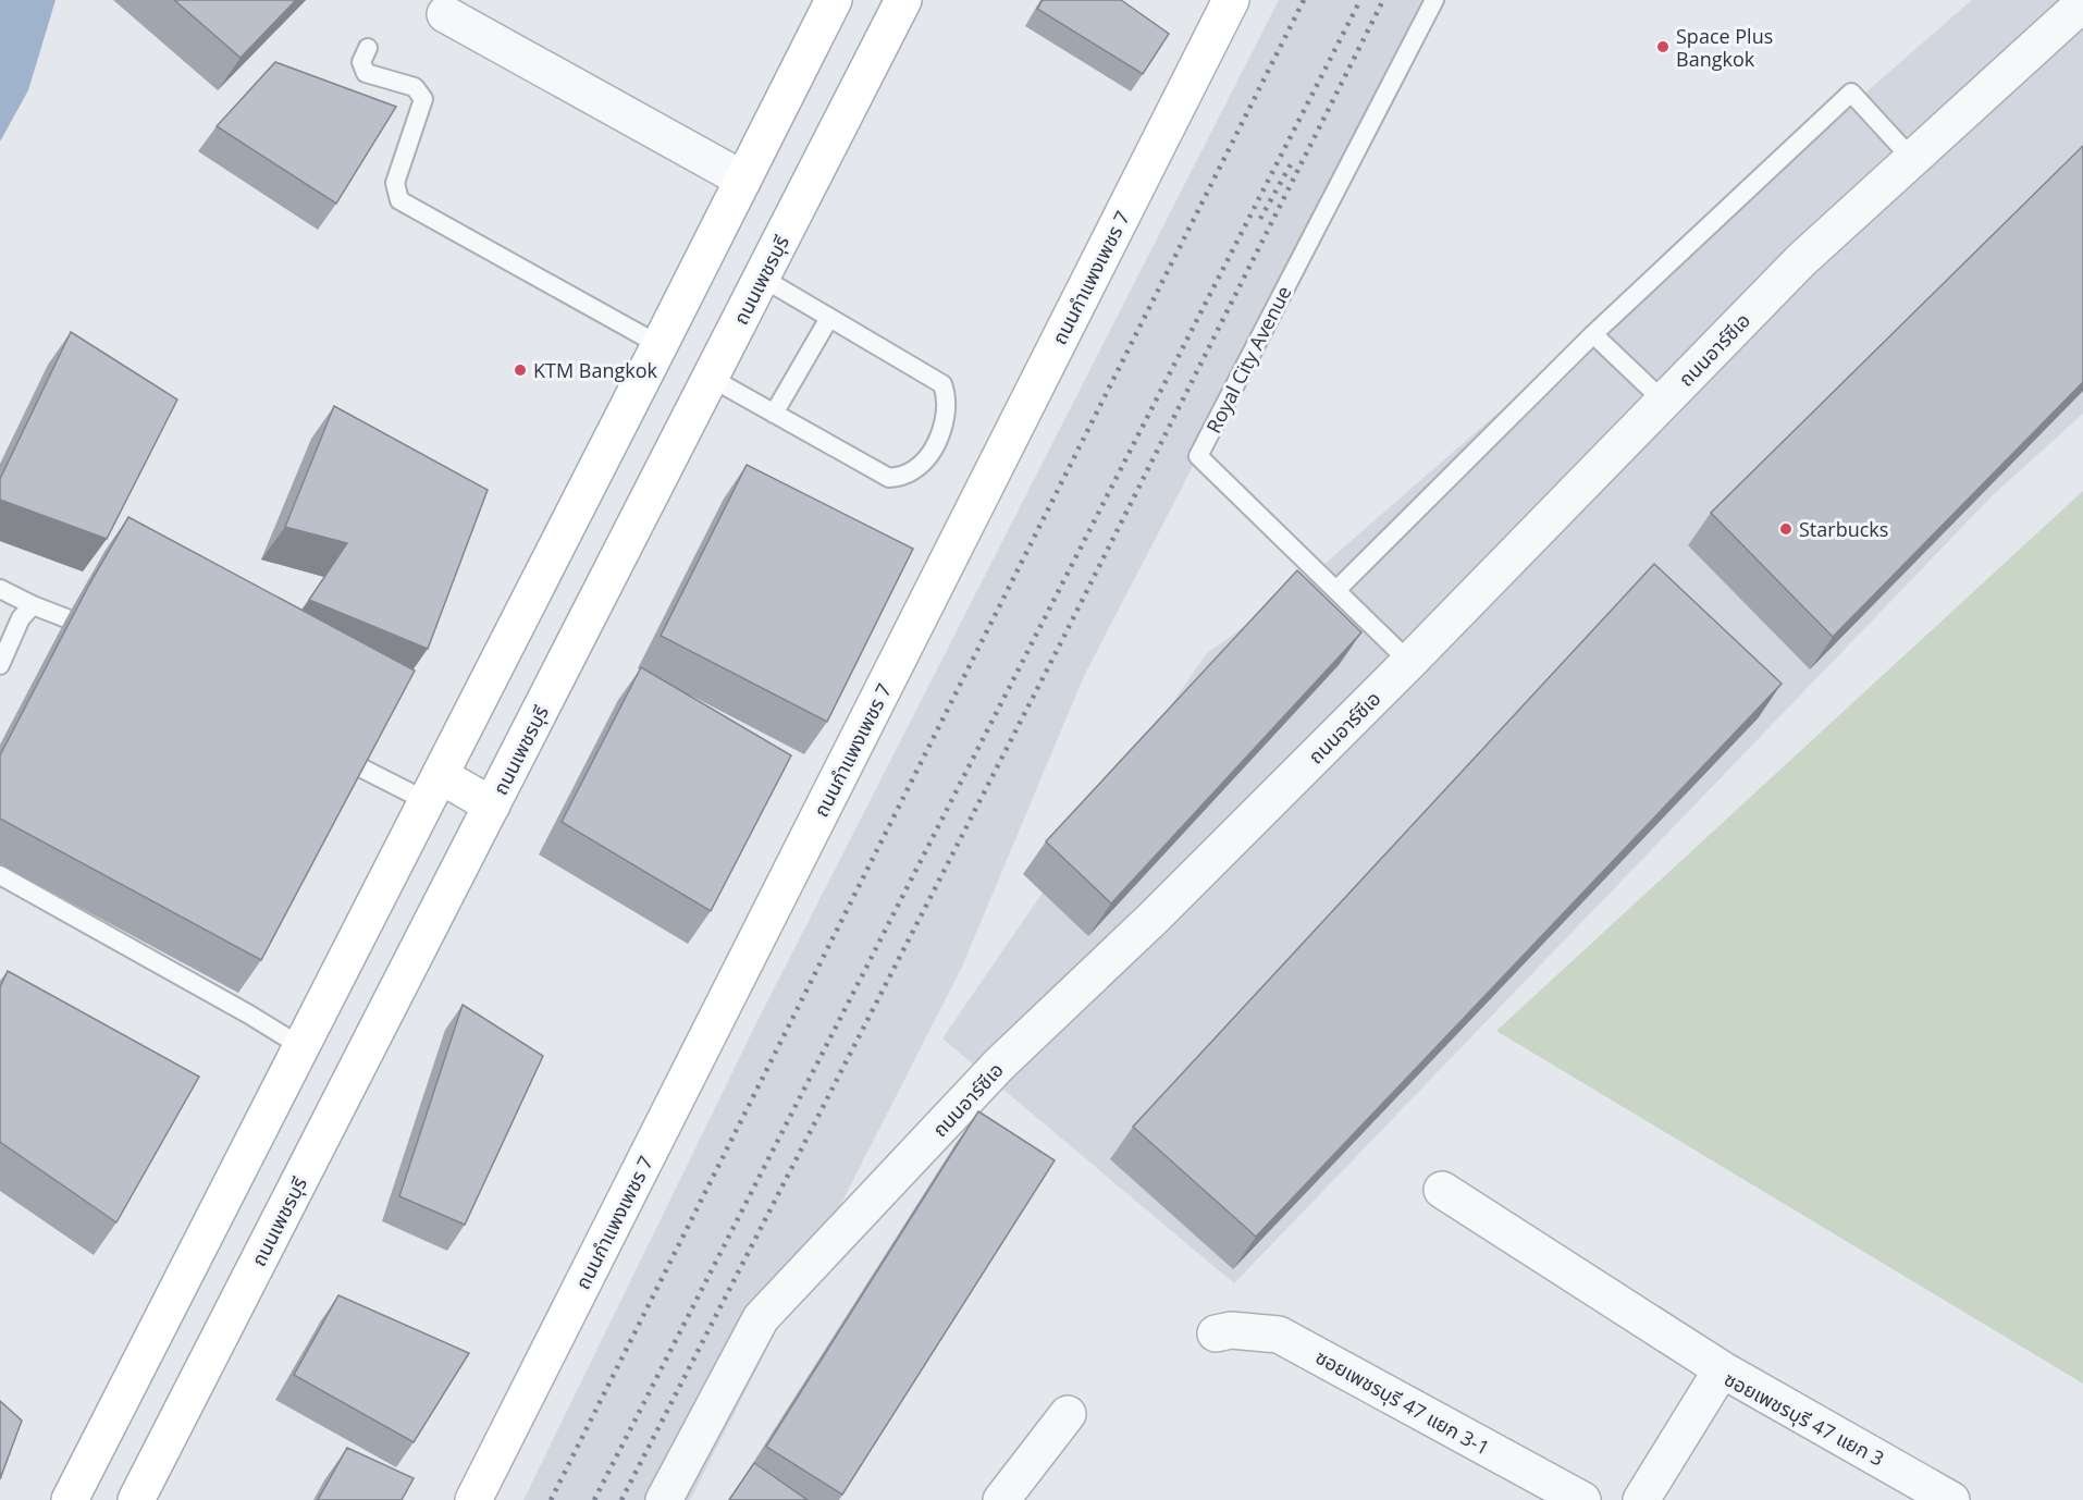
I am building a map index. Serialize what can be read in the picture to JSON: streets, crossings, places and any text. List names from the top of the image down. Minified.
{"streets":{"main road":["ถนนกำแพงเพชร 7","ถนนเพชรบุรี"],"street":["ถนนอาร์ซีเอ","ซอยเพชรบุรี 47 แยก 3-1","ซอยเพชรบุรี 47 แยก 3"],"lane":["Royal City Avenue"]},"crossings":[["ถนนอาร์ซีเอ","Royal City Avenue"]],"places":["Space Plus Bangkok","KTM Bangkok","Starbucks"]}
